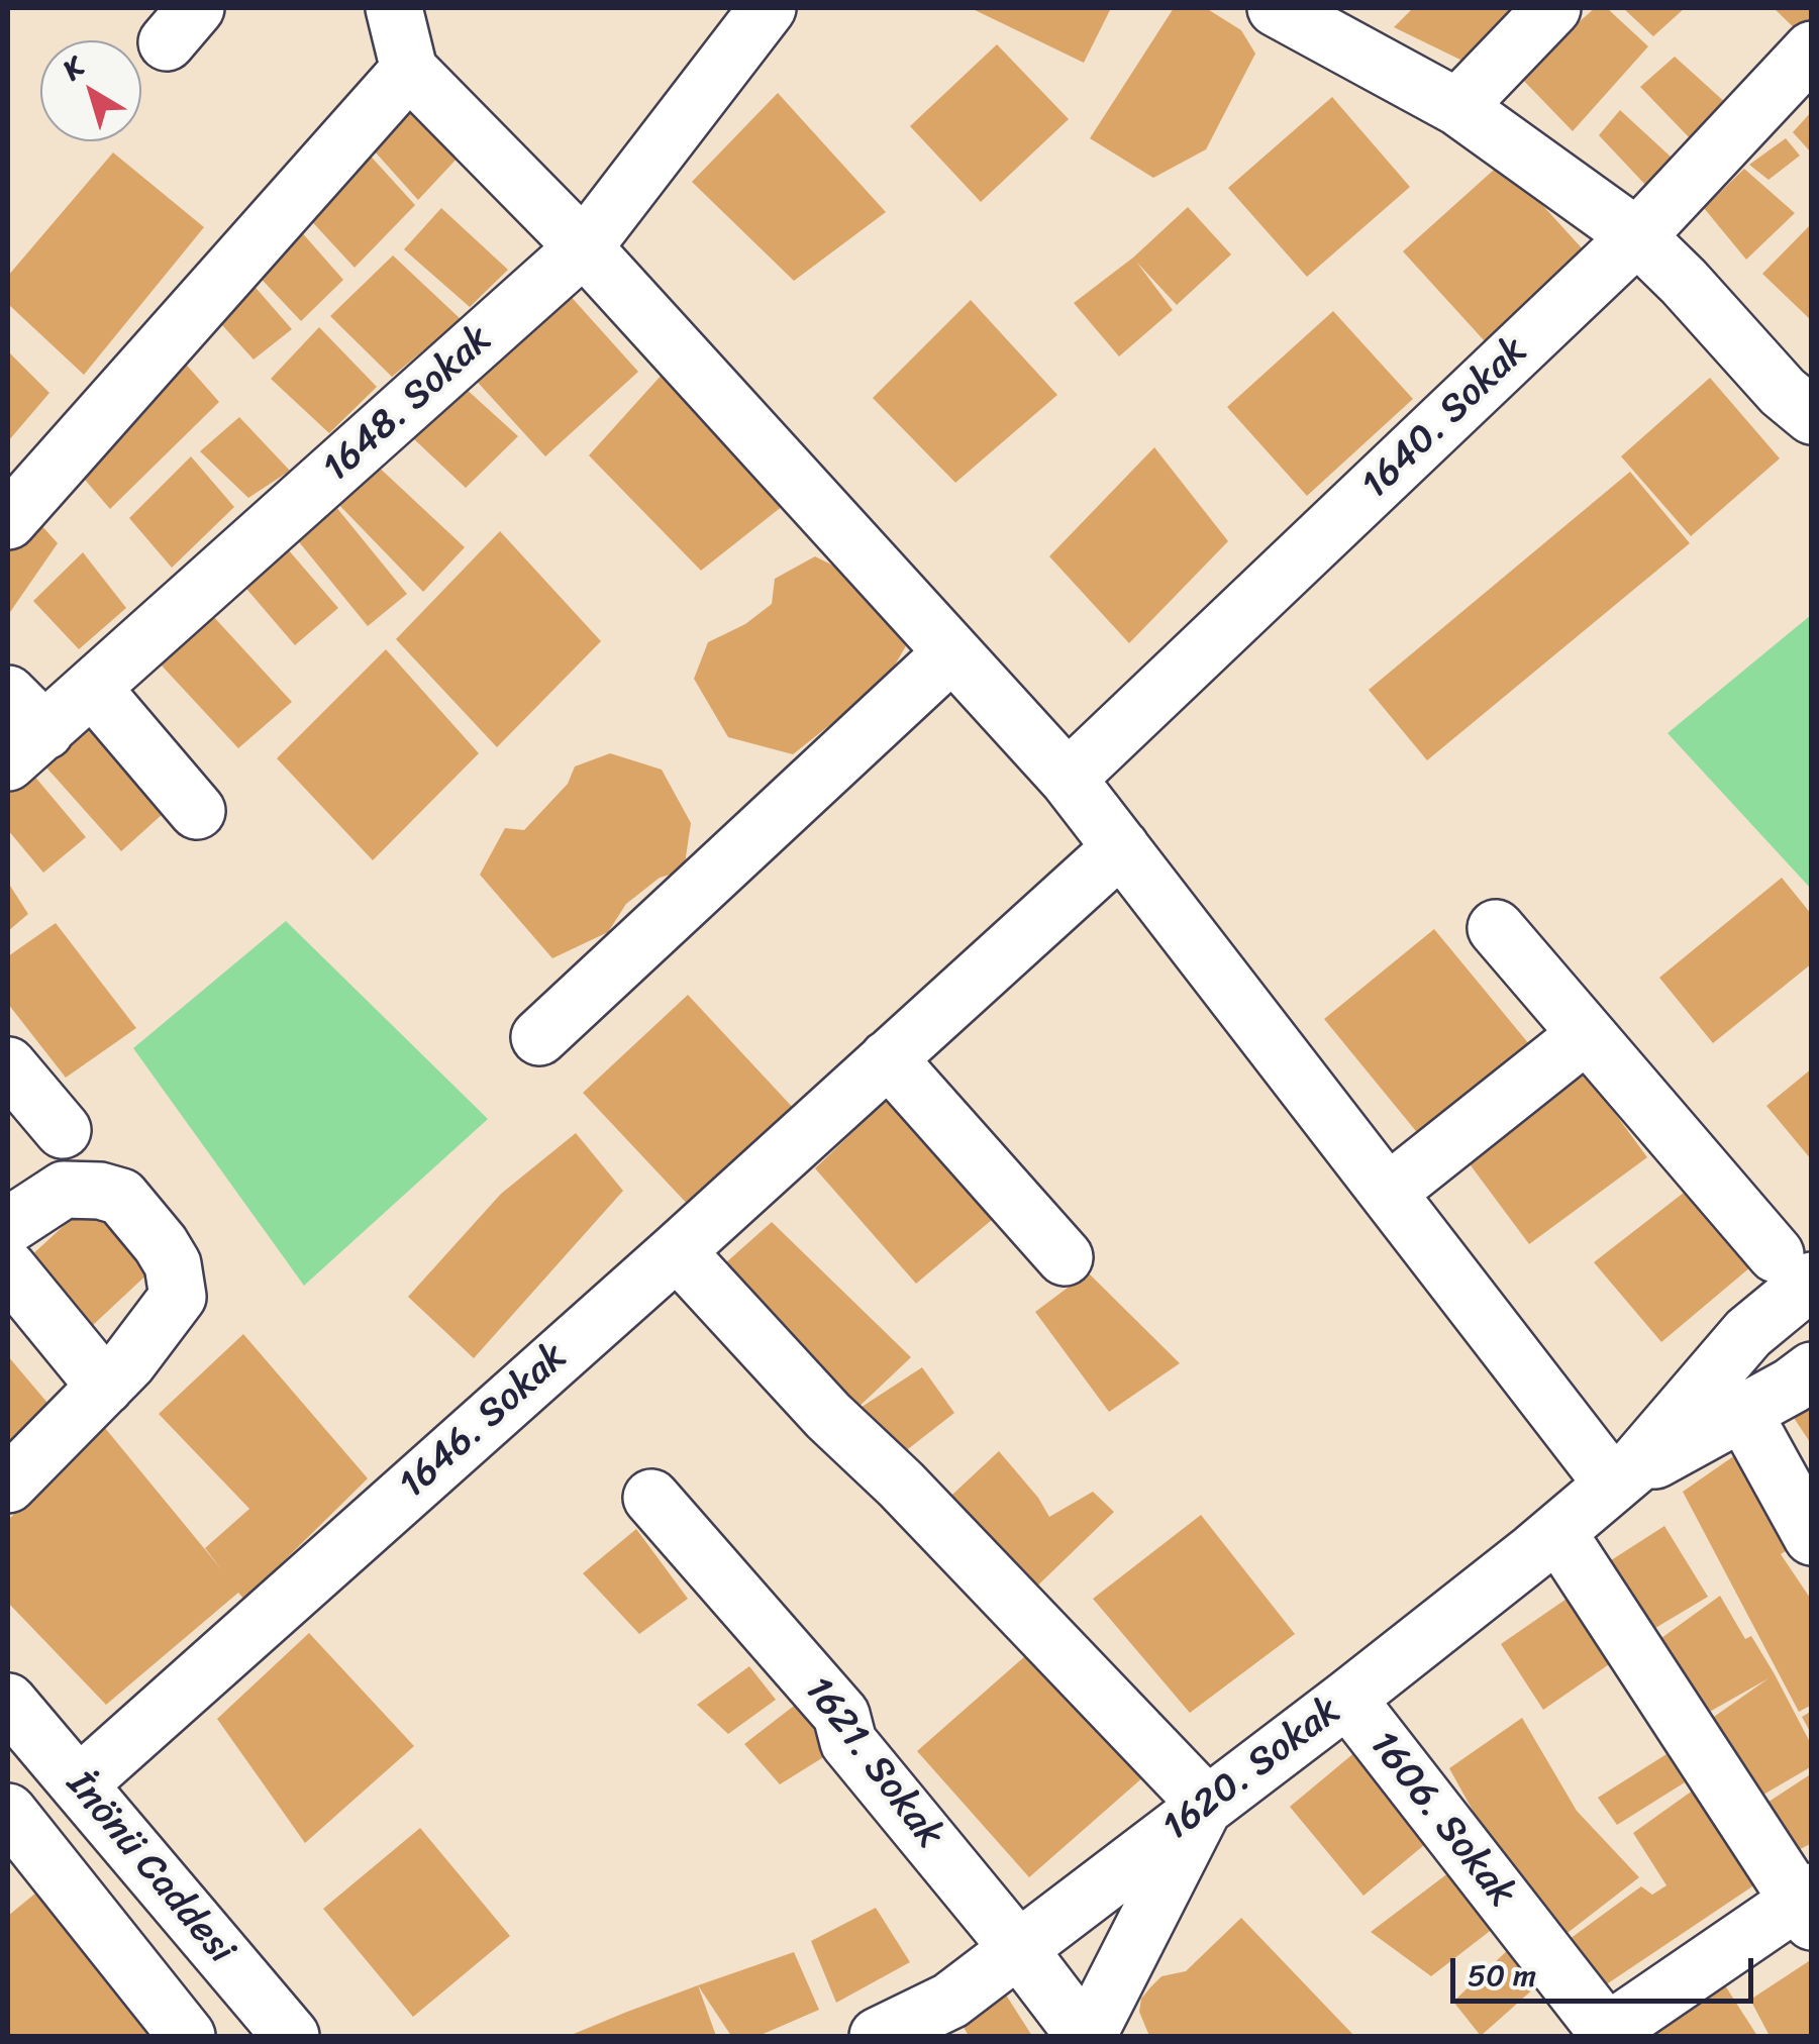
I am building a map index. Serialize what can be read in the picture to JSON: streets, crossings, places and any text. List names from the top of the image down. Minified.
{"streets":{"street":["1648. Sokak","1640. Sokak","1646. Sokak","1621. Sokak","1620. Sokak","1606. Sokak","İnönü Caddesi"]},"crossings":[["1646. Sokak","İnönü Caddesi"],["1621. Sokak","1620. Sokak"],["1620. Sokak","1606. Sokak"]],"scale_bar":"50 m","north":"top left"}
